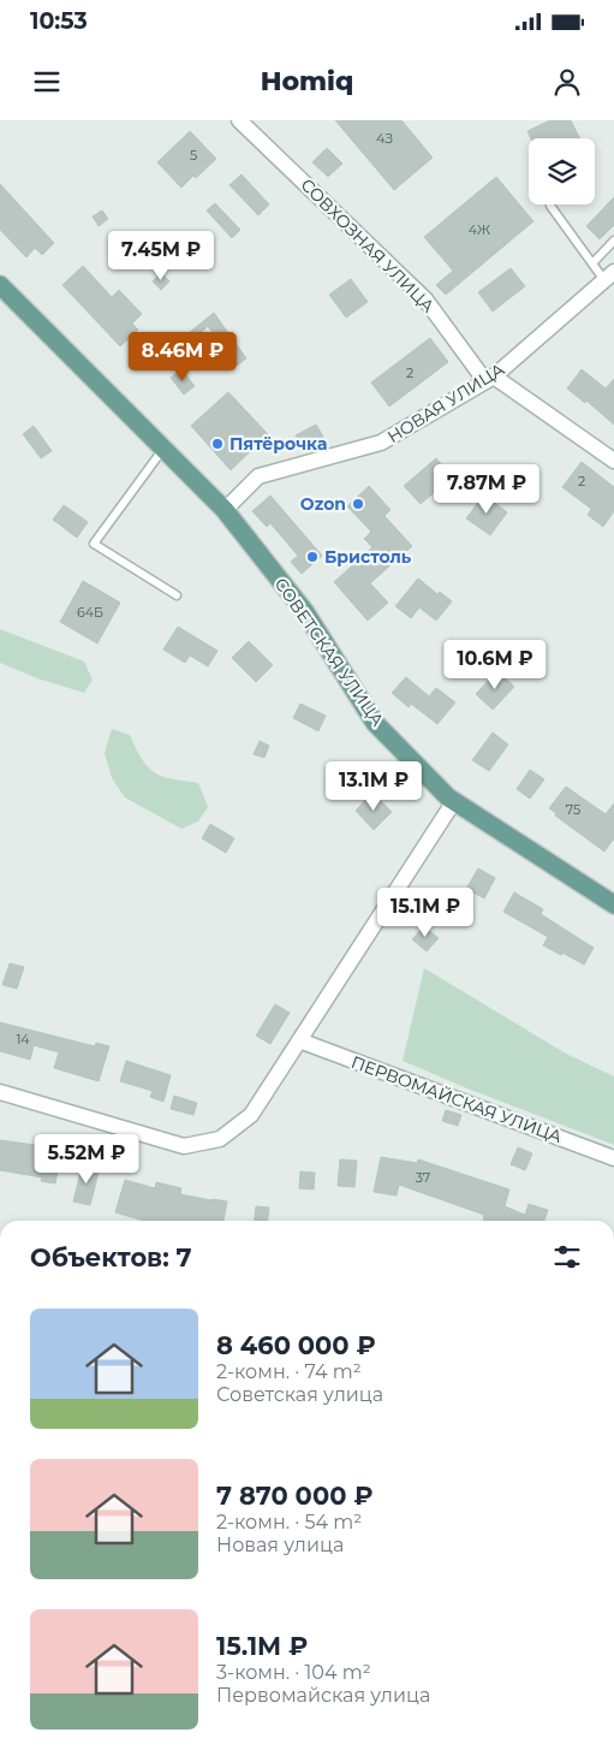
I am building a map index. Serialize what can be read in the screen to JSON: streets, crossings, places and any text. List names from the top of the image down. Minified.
{"streets":{"main road":["СОВЕТСКАЯ УЛИЦА"],"street":["СОВХОЗНАЯ УЛИЦА","НОВАЯ УЛИЦА","ПЕРВОМАЙСКАЯ УЛИЦА"]},"crossings":[["СОВХОЗНАЯ УЛИЦА","НОВАЯ УЛИЦА"],["НОВАЯ УЛИЦА","СОВЕТСКАЯ УЛИЦА"]],"places":["Пятёрочка","Ozon","Бристоль"],"house_numbers":["4З","5","4Ж","2","2","64Б","75","14","37"],"page":{"status":"10:53","header":"Homiq","price":["7.45M ₽","8.46M ₽","7.87M ₽","10.6M ₽","13.1M ₽","15.1M ₽","5.52M ₽"],"heading":"Объектов: 7","list":[{"name":"8 460 000 ₽","note":"2-комн. · 74 m² · Советская улица"},{"name":"7 870 000 ₽","note":"2-комн. · 54 m² · Новая улица"},{"name":"15.1M ₽","note":"3-комн. · 104 m² · Первомайская улица"}]}}
